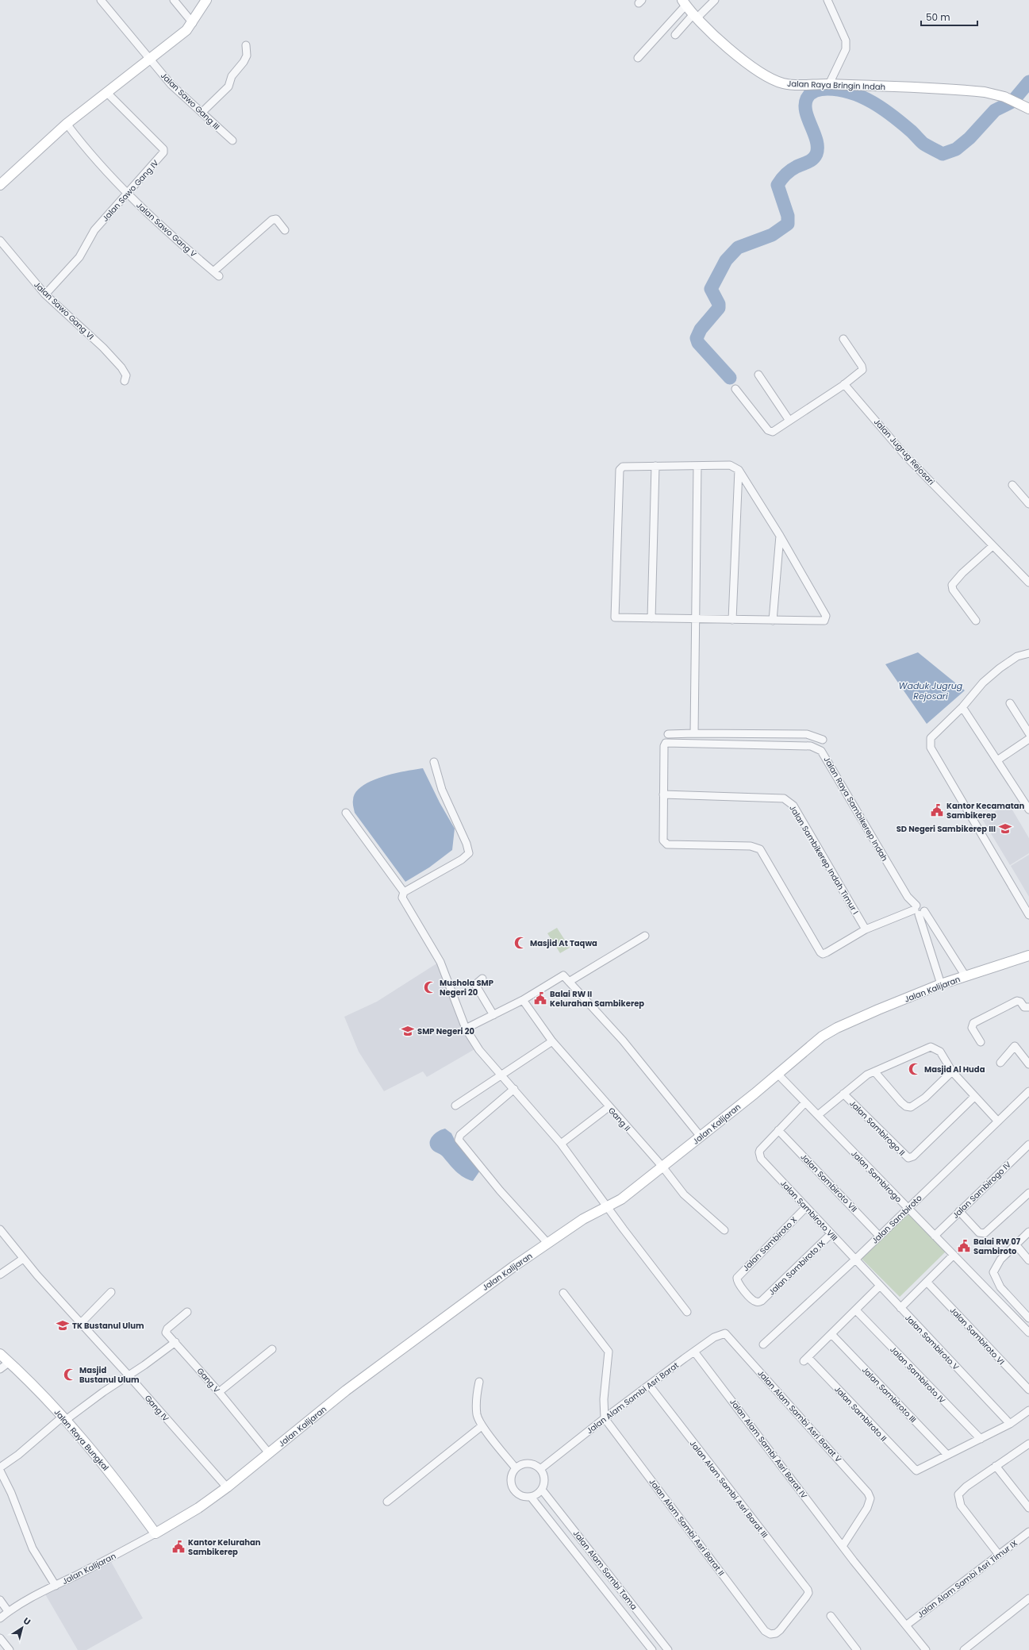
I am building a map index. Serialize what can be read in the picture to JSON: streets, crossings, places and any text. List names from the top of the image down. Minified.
{"streets":{"street":["Jalan Raya Bringin Indah","Jalan Sawo Gang III","Jalan Sawo Gang IV","Jalan Sawo Gang V","Jalan Sawo Gang VI","Jalan Jugrug Rejosari","Jalan Raya Sambikerep Indah","Jalan Sambikerep Indah Timur I","Jalan Kalijaran","Gang II","Jalan Sambirogo II","Jalan Sambirogo","Jalan Sambiroto VII","Jalan Sambirogo IV","Jalan Sambiroto VIII","Jalan Sambiroto","Jalan Sambiroto X","Jalan Sambiroto IX","Jalan Sambiroto VI","Jalan Sambiroto V","Jalan Sambiroto IV","Gang V","Jalan Sambiroto III","Jalan Alam Sambi Asri Barat","Gang IV","Jalan Sambiroto II","Jalan Alam Sambi Asri Barat V","Jalan Raya Bungkal","Jalan Alam Sambi Asri Barat IV","Jalan Alam Sambi Asri Barat III","Jalan Alam Sambi Asri Barat II","Jalan Alam Sambi Tama","Jalan Alam Sambi Asri Timur IX"]},"crossings":[["Jalan Sawo Gang IV","Jalan Sawo Gang V"],["Jalan Sawo Gang IV","Jalan Sawo Gang VI"],["Jalan Raya Sambikerep Indah","Jalan Sambikerep Indah Timur I"],["Jalan Kalijaran","Gang II"],["Jalan Kalijaran","Jalan Sambirogo"],["Jalan Kalijaran","Gang V"],["Jalan Kalijaran","Gang IV"],["Jalan Kalijaran","Jalan Raya Bungkal"],["Jalan Sambirogo","Jalan Sambirogo IV"],["Jalan Sambirogo","Jalan Sambiroto"],["Jalan Sambiroto VII","Jalan Sambiroto VIII"],["Jalan Sambiroto VII","Jalan Sambiroto"],["Jalan Sambiroto VIII","Jalan Sambiroto"],["Jalan Sambiroto VIII","Jalan Sambiroto X"],["Jalan Sambiroto VIII","Jalan Sambiroto IX"],["Jalan Sambiroto VIII","Jalan Sambiroto V"],["Jalan Sambiroto","Jalan Sambiroto V"],["Jalan Sambiroto X","Jalan Sambiroto IX"],["Jalan Sambiroto V","Jalan Sambiroto II"],["Jalan Sambiroto IV","Jalan Sambiroto II"],["Jalan Sambiroto III","Jalan Sambiroto II"],["Jalan Alam Sambi Asri Barat","Jalan Alam Sambi Asri Barat V"],["Jalan Alam Sambi Asri Barat","Jalan Alam Sambi Asri Barat IV"],["Jalan Alam Sambi Asri Barat","Jalan Alam Sambi Asri Barat III"],["Jalan Alam Sambi Asri Barat","Jalan Alam Sambi Asri Barat II"],["Jalan Alam Sambi Asri Barat","Jalan Alam Sambi Tama"],["Jalan Alam Sambi Asri Barat V","Jalan Alam Sambi Asri Barat IV"],["Jalan Alam Sambi Asri Barat IV","Jalan Alam Sambi Asri Timur IX"],["Jalan Alam Sambi Asri Barat III","Jalan Alam Sambi Asri Barat II"]],"water":["Waduk Jugrug Rejosari"],"places":{"public building":["Kantor Kecamatan Sambikerep","Balai RW II Kelurahan Sambikerep","Balai RW 07 Sambiroto","Kantor Kelurahan Sambikerep"],"school or university":["SD Negeri Sambikerep III","SMP Negeri 20","TK Bustanul Ulum"],"mosque":["Masjid At Taqwa","Mushola SMP Negeri 20","Masjid Al Huda","Masjid Bustanul Ulum"]},"scale_bar":"50 m","north":"top right"}
